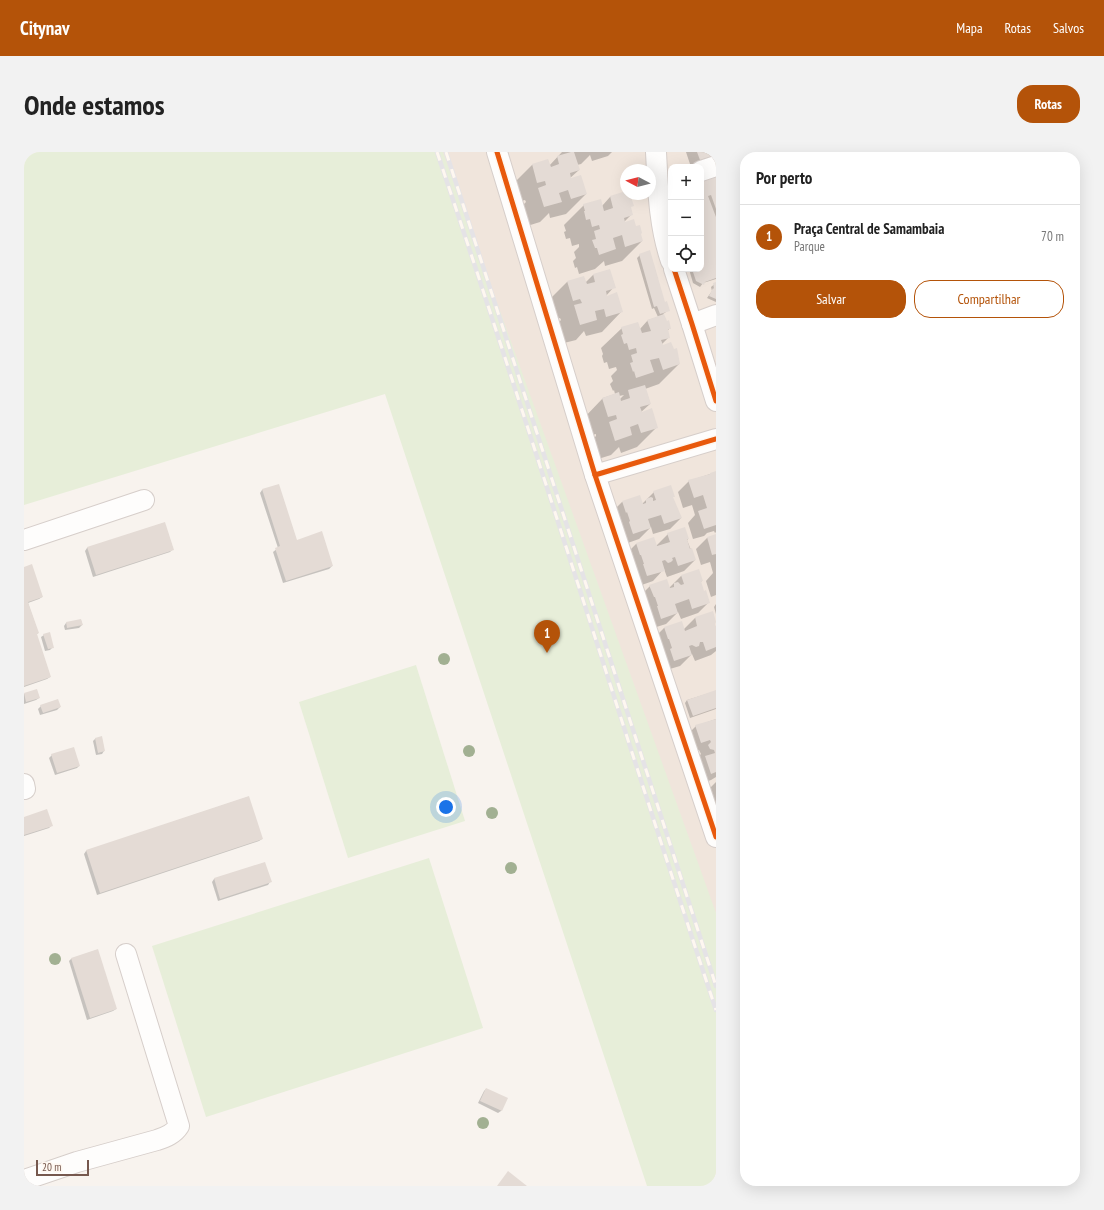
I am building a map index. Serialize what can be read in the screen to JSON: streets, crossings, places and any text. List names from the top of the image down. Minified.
{"scale_bar":"20 m","north":"left","page":{"header":"Citynav","nav":["Mapa","Rotas","Salvos"],"buttons":["Rotas",["Salvar","Compartilhar"]],"title":"Onde estamos","heading":"Por perto","map_buttons":["+","−"],"list":[{"mark":"1","name":"Praça Central de Samambaia","note":"Parque","value":"70 m"}],"pins":"1","scale":"20 m"}}
